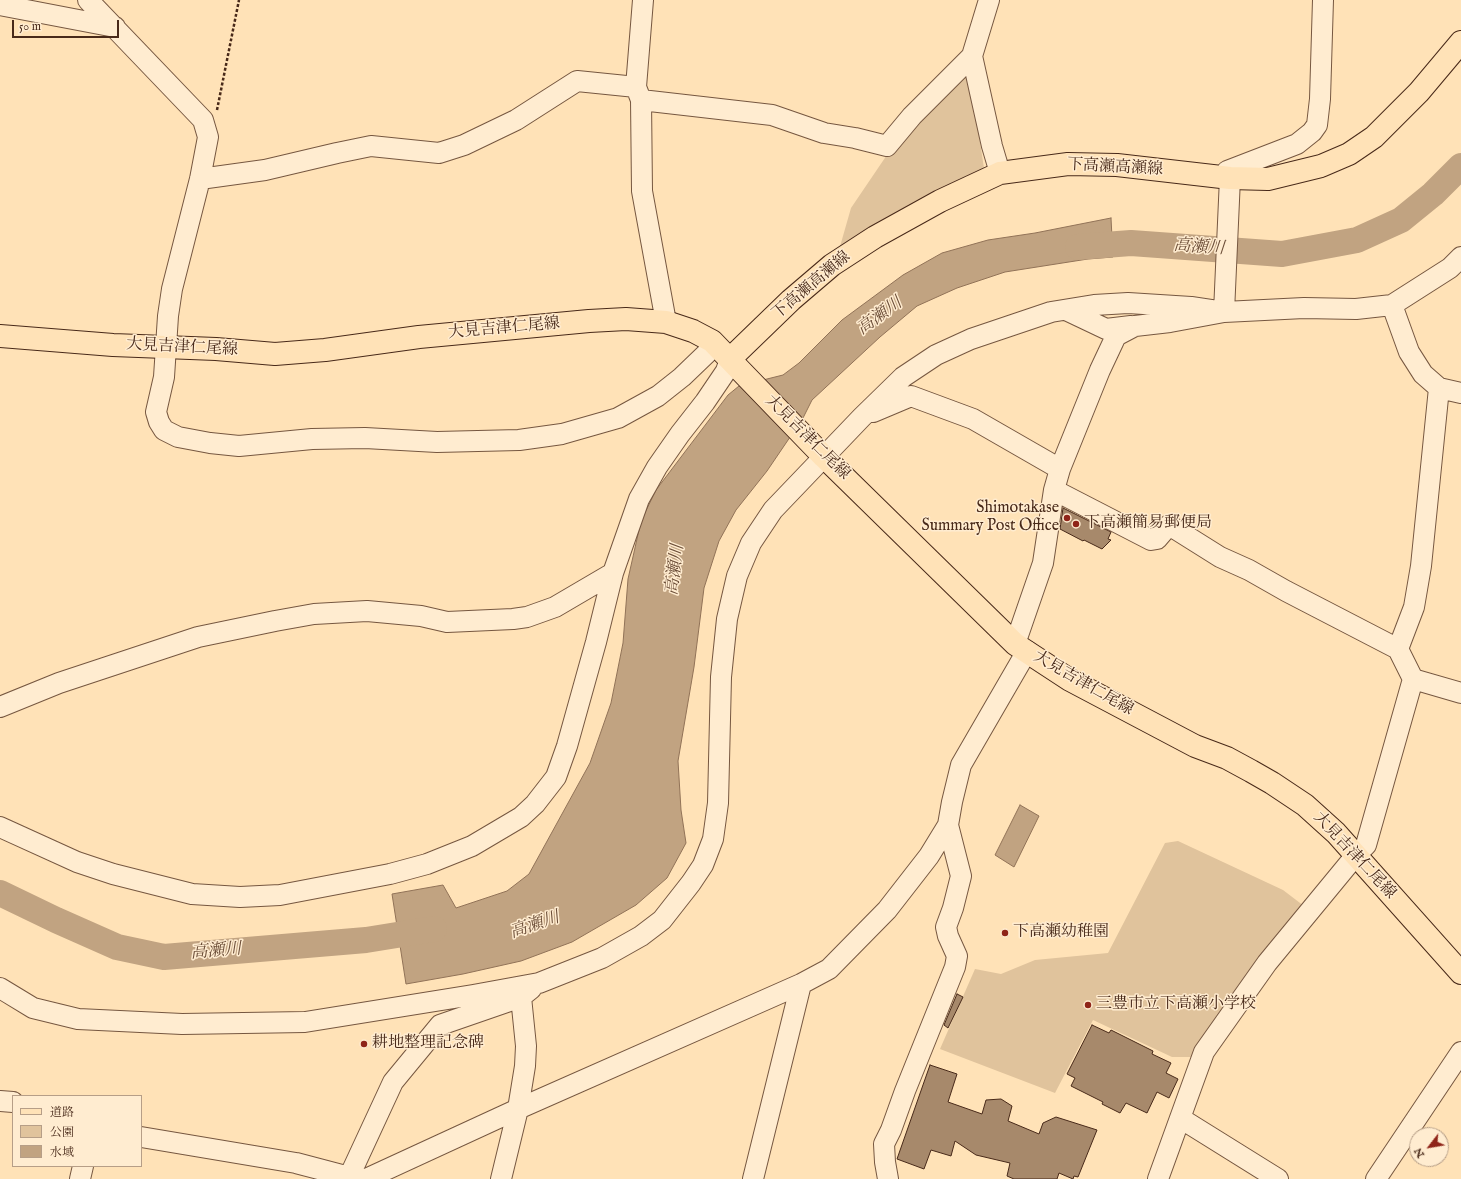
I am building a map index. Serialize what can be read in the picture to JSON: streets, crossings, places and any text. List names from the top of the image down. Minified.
{"streets":{"main road":["下高瀬高瀬線","大見吉津仁尾線"]},"crossings":[["下高瀬高瀬線","大見吉津仁尾線"]],"water":["高瀬川"],"places":["Shimotakase Summary Post Office","下高瀬簡易郵便局","下高瀬幼稚園","三豊市立下高瀬小学校","耕地整理記念碑"],"legend":["道路","公園","水域"],"scale_bar":"50 m","north":"bottom left"}
